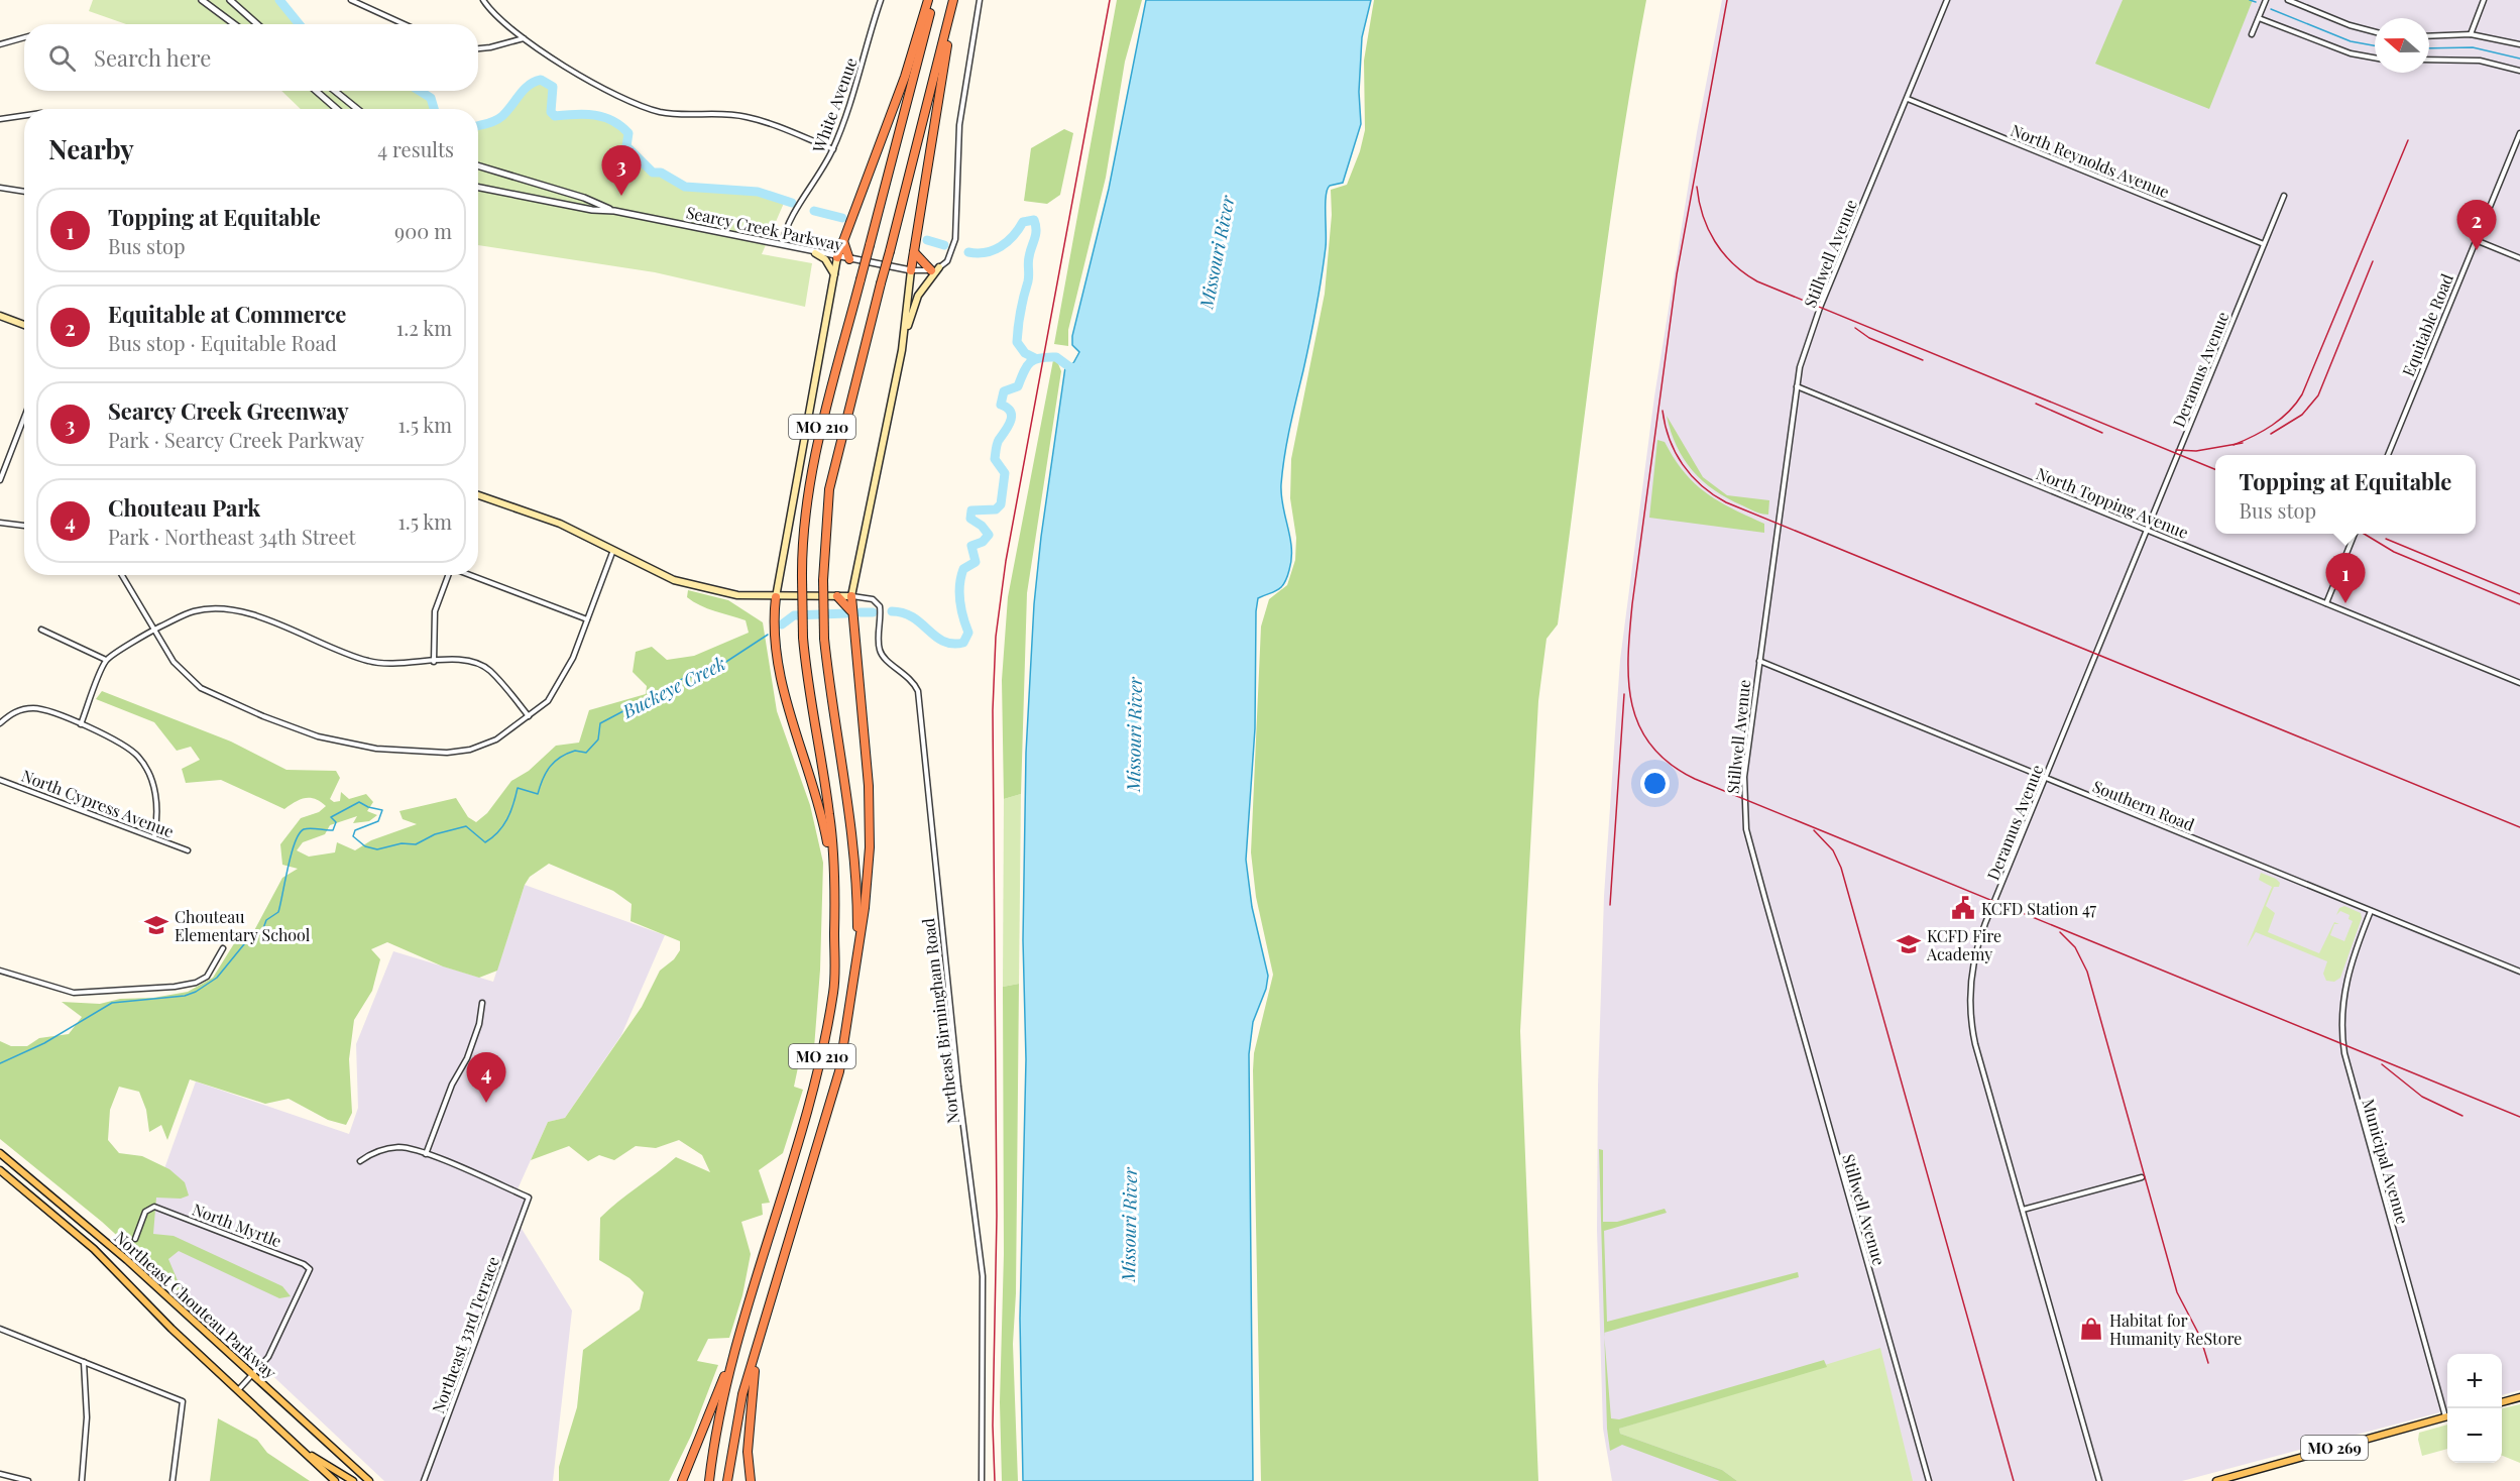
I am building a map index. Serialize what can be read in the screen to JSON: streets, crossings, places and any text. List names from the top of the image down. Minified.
{"streets":{"highway":["MO 210"],"main road":["Northeast Chouteau Parkway","MO 269"],"street":["White Avenue","North Reynolds Avenue","Searcy Creek Parkway","Stillwell Avenue","Equitable Road","Deramus Avenue","North Topping Avenue","North Cypress Avenue","Southern Road","Northeast Birmingham Road","Municipal Avenue","North Myrtle","Northeast 33rd Terrace"]},"crossings":[["White Avenue","Searcy Creek Parkway"],["North Reynolds Avenue","Stillwell Avenue"],["North Reynolds Avenue","Deramus Avenue"],["Stillwell Avenue","North Topping Avenue"],["Stillwell Avenue","Southern Road"],["Deramus Avenue","North Topping Avenue"],["Deramus Avenue","Southern Road"],["Southern Road","Municipal Avenue"],["North Myrtle","Northeast Chouteau Parkway"]],"water":["Missouri River","Buckeye Creek"],"places":{"public building":["KCFD Station 47"],"school or university":["Chouteau Elementary School","KCFD Fire Academy"],"shop":["Habitat for Humanity ReStore"]},"north":"left","page":{"search":"Search here","heading":["Nearby","4 results"],"pins":["3","2","1","4"],"list":[{"mark":"1","name":"Topping at Equitable","note":"Bus stop","value":"900 m"},{"mark":"2","name":"Equitable at Commerce","note":"Bus stop · Equitable Road","value":"1.2 km"},{"mark":"3","name":"Searcy Creek Greenway","note":"Park · Searcy Creek Parkway","value":"1.5 km"},{"mark":"4","name":"Chouteau Park","note":"Park · Northeast 34th Street","value":"1.5 km"}],"popup":["Topping at Equitable","Bus stop"],"map_buttons":["+","−"]}}
